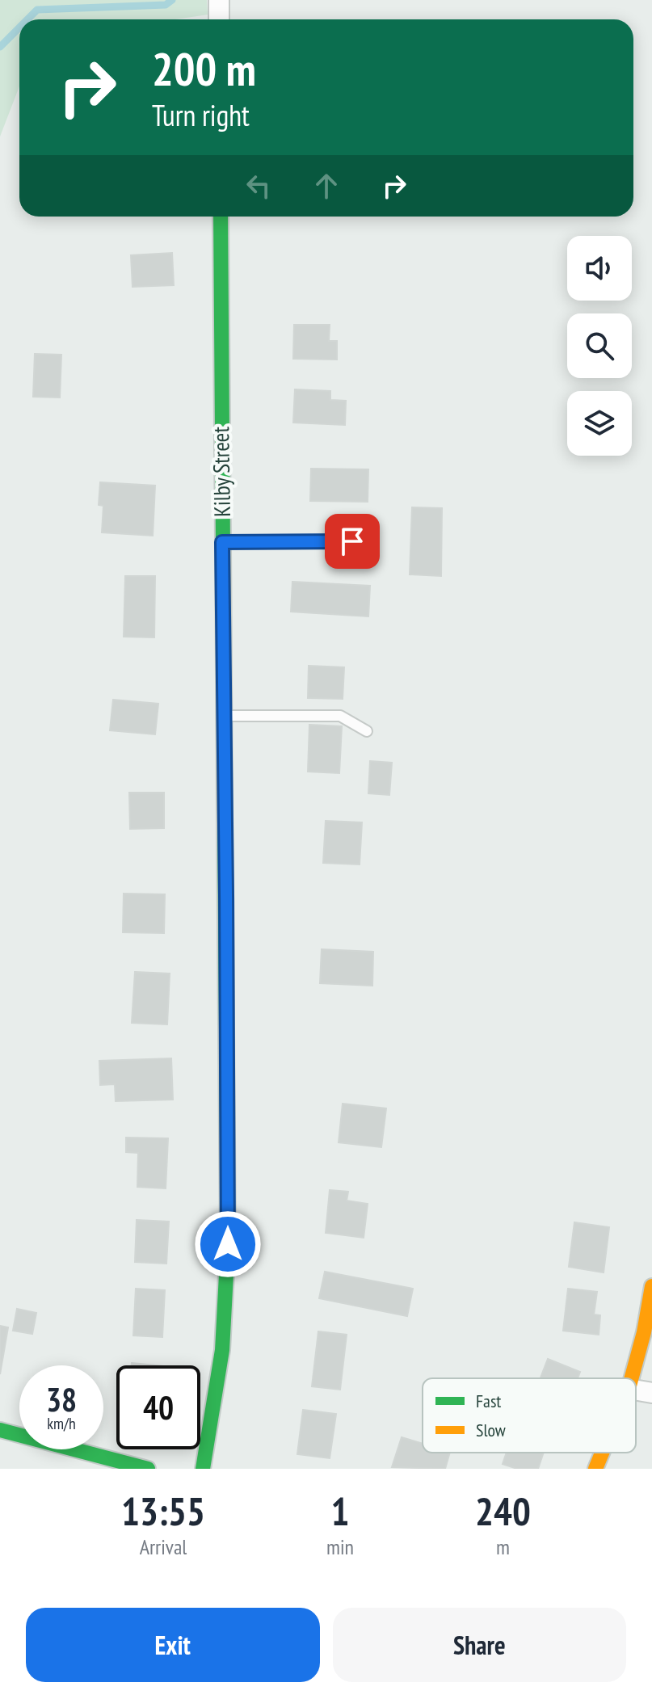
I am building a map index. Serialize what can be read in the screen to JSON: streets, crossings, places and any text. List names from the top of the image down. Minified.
{"streets":{"street":["Kilby Street"]},"legend":["Fast","Slow"],"page":{"turn":["200 m","Turn right"],"speed":"38 km/h","limit":"40","eta":["13:55","Arrival","1","min","240","m"],"buttons":["Exit","Share"]}}
